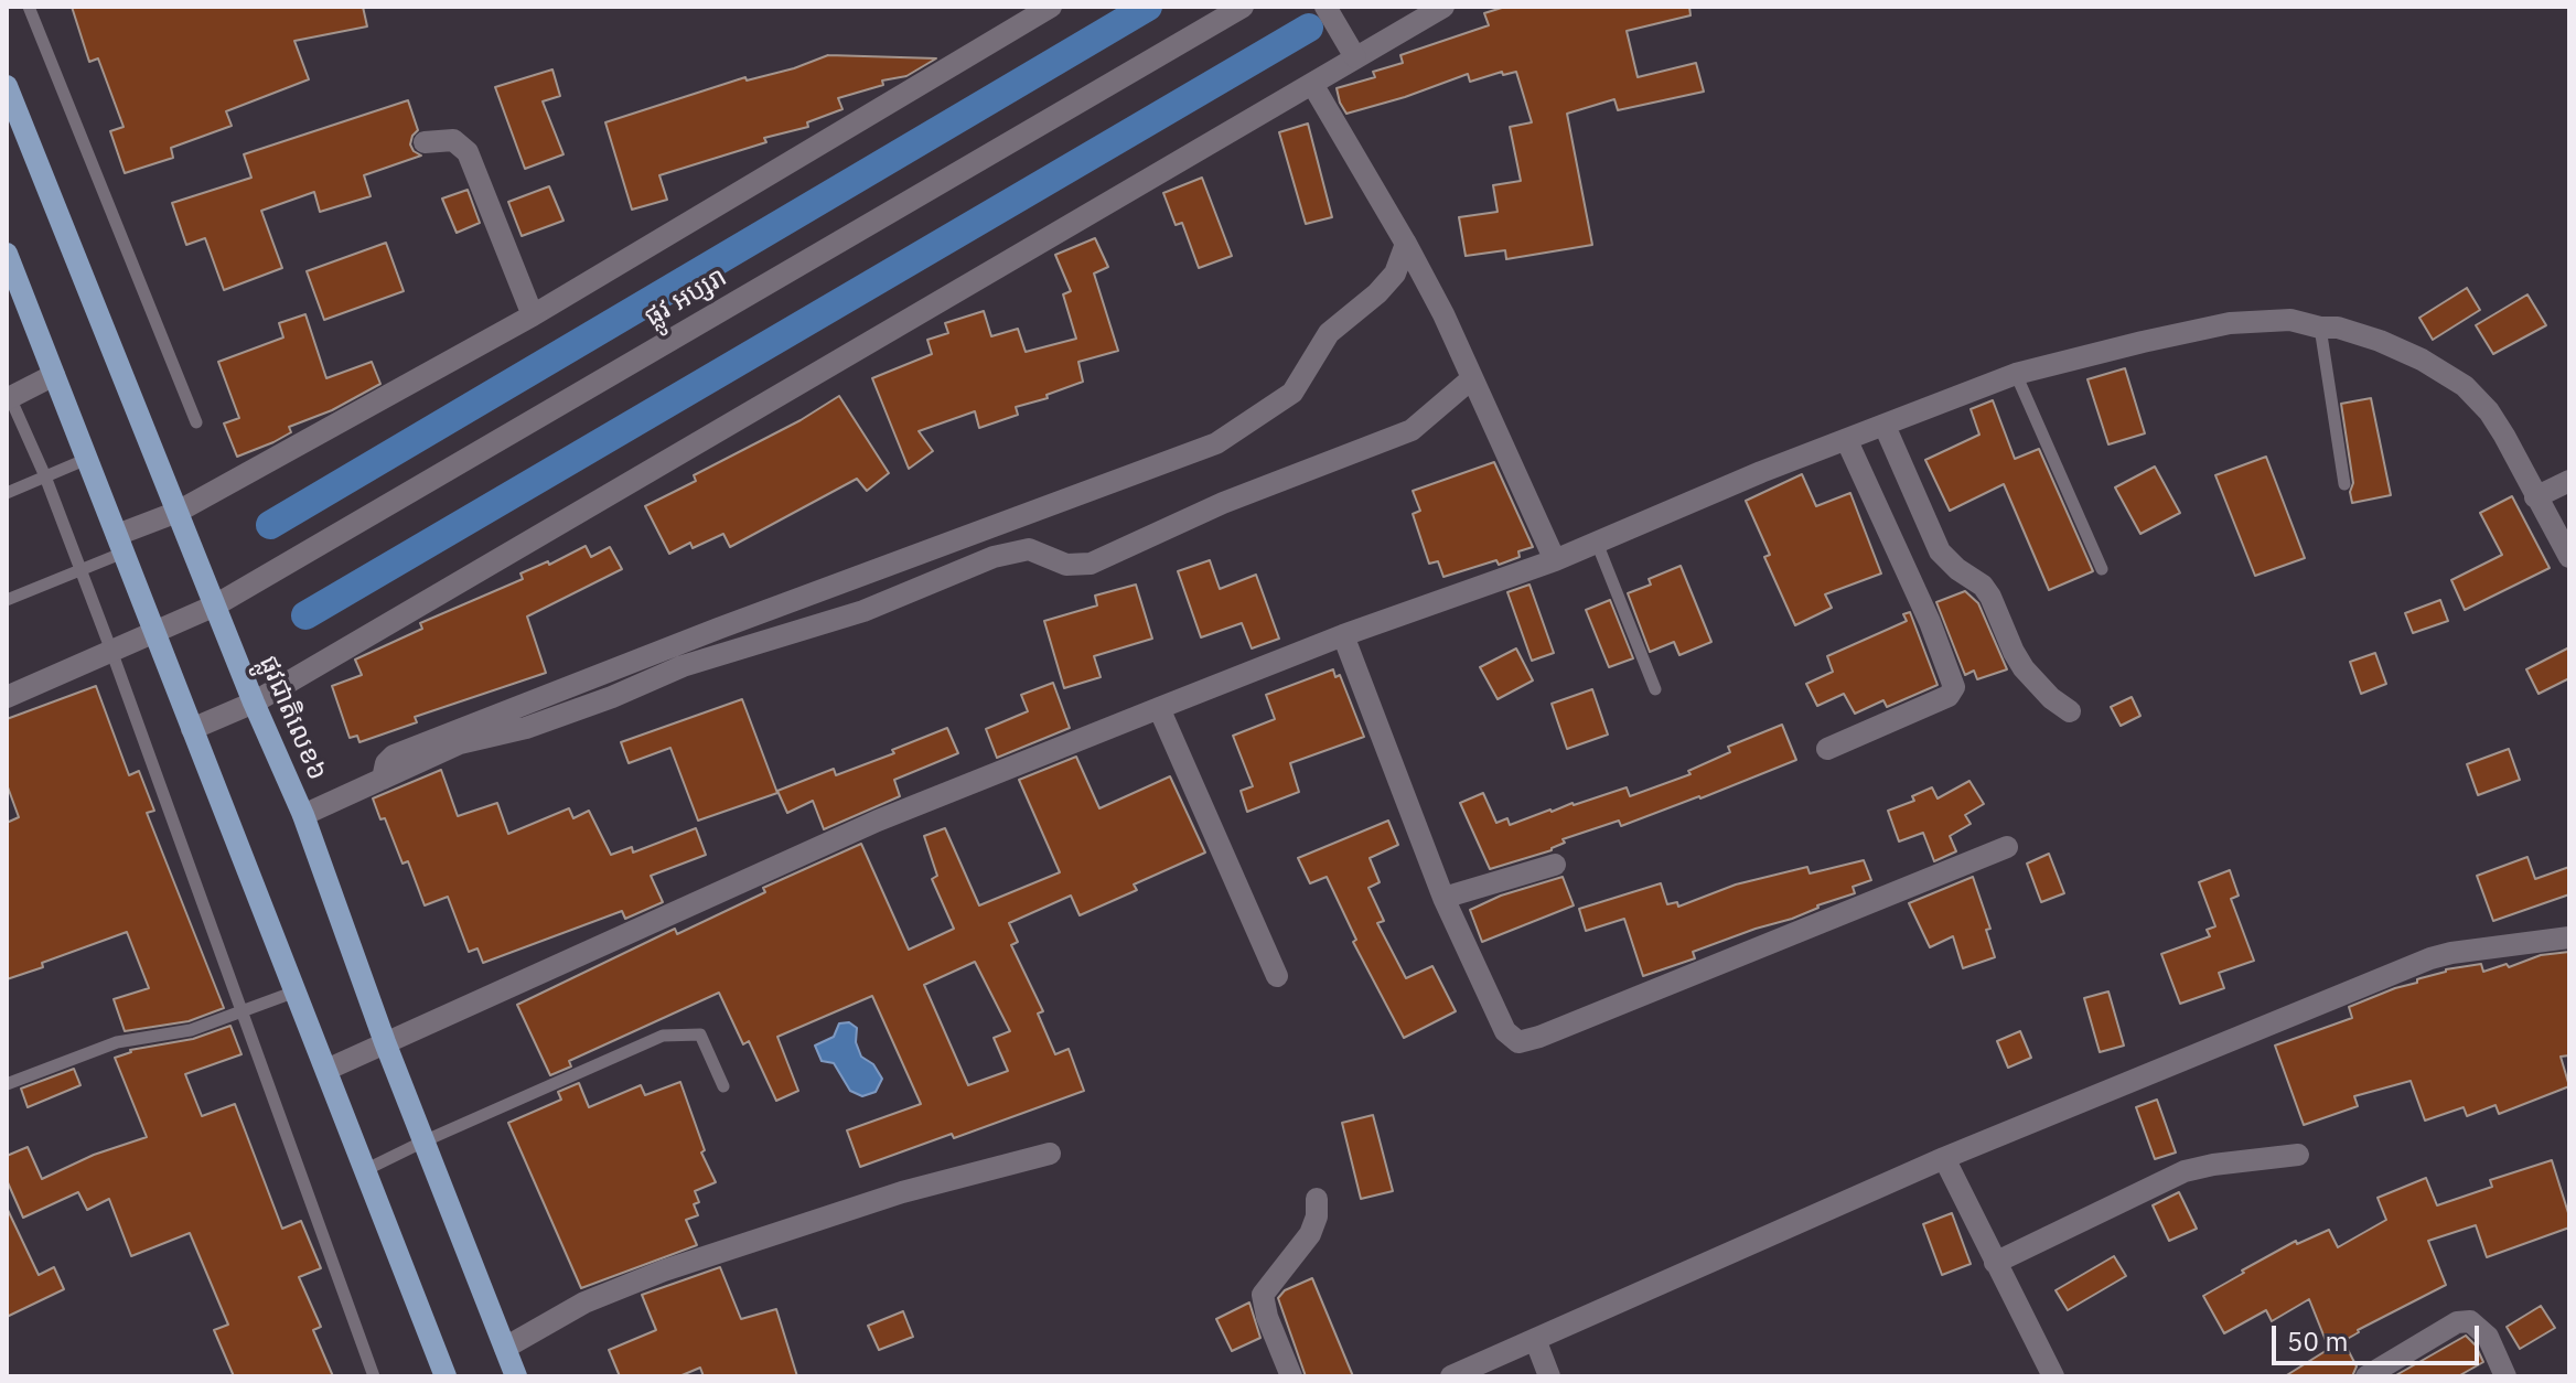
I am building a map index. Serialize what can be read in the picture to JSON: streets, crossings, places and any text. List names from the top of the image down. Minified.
{"streets":{"main road":["ផ្លូវជាតិលេខ៦"],"street":["ផ្លូវ អប្សរា"]},"crossings":[["ផ្លូវ អប្សរា","ផ្លូវជាតិលេខ៦"]],"scale_bar":"50 m"}
